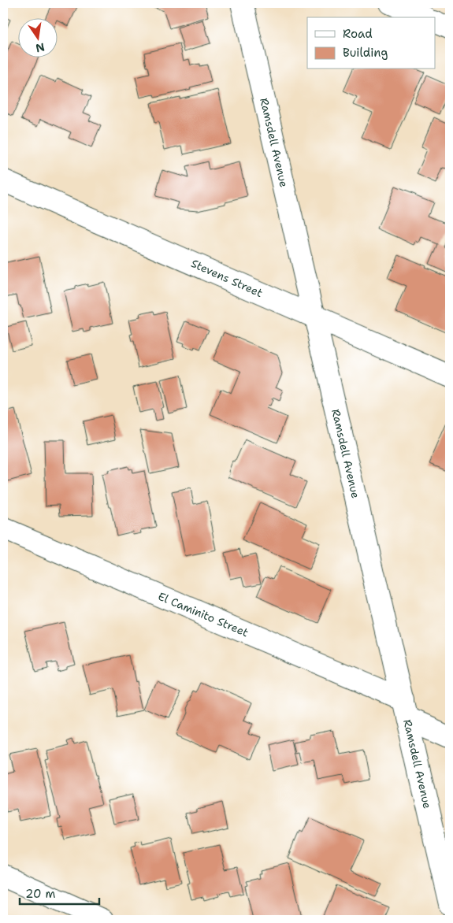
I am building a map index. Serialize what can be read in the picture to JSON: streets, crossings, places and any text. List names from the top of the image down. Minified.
{"streets":{"street":["Ramsdell Avenue","Stevens Street","El Caminito Street"]},"crossings":[["Ramsdell Avenue","Stevens Street"],["Ramsdell Avenue","El Caminito Street"]],"legend":["Road","Building"],"scale_bar":"20 m","north":"bottom"}
